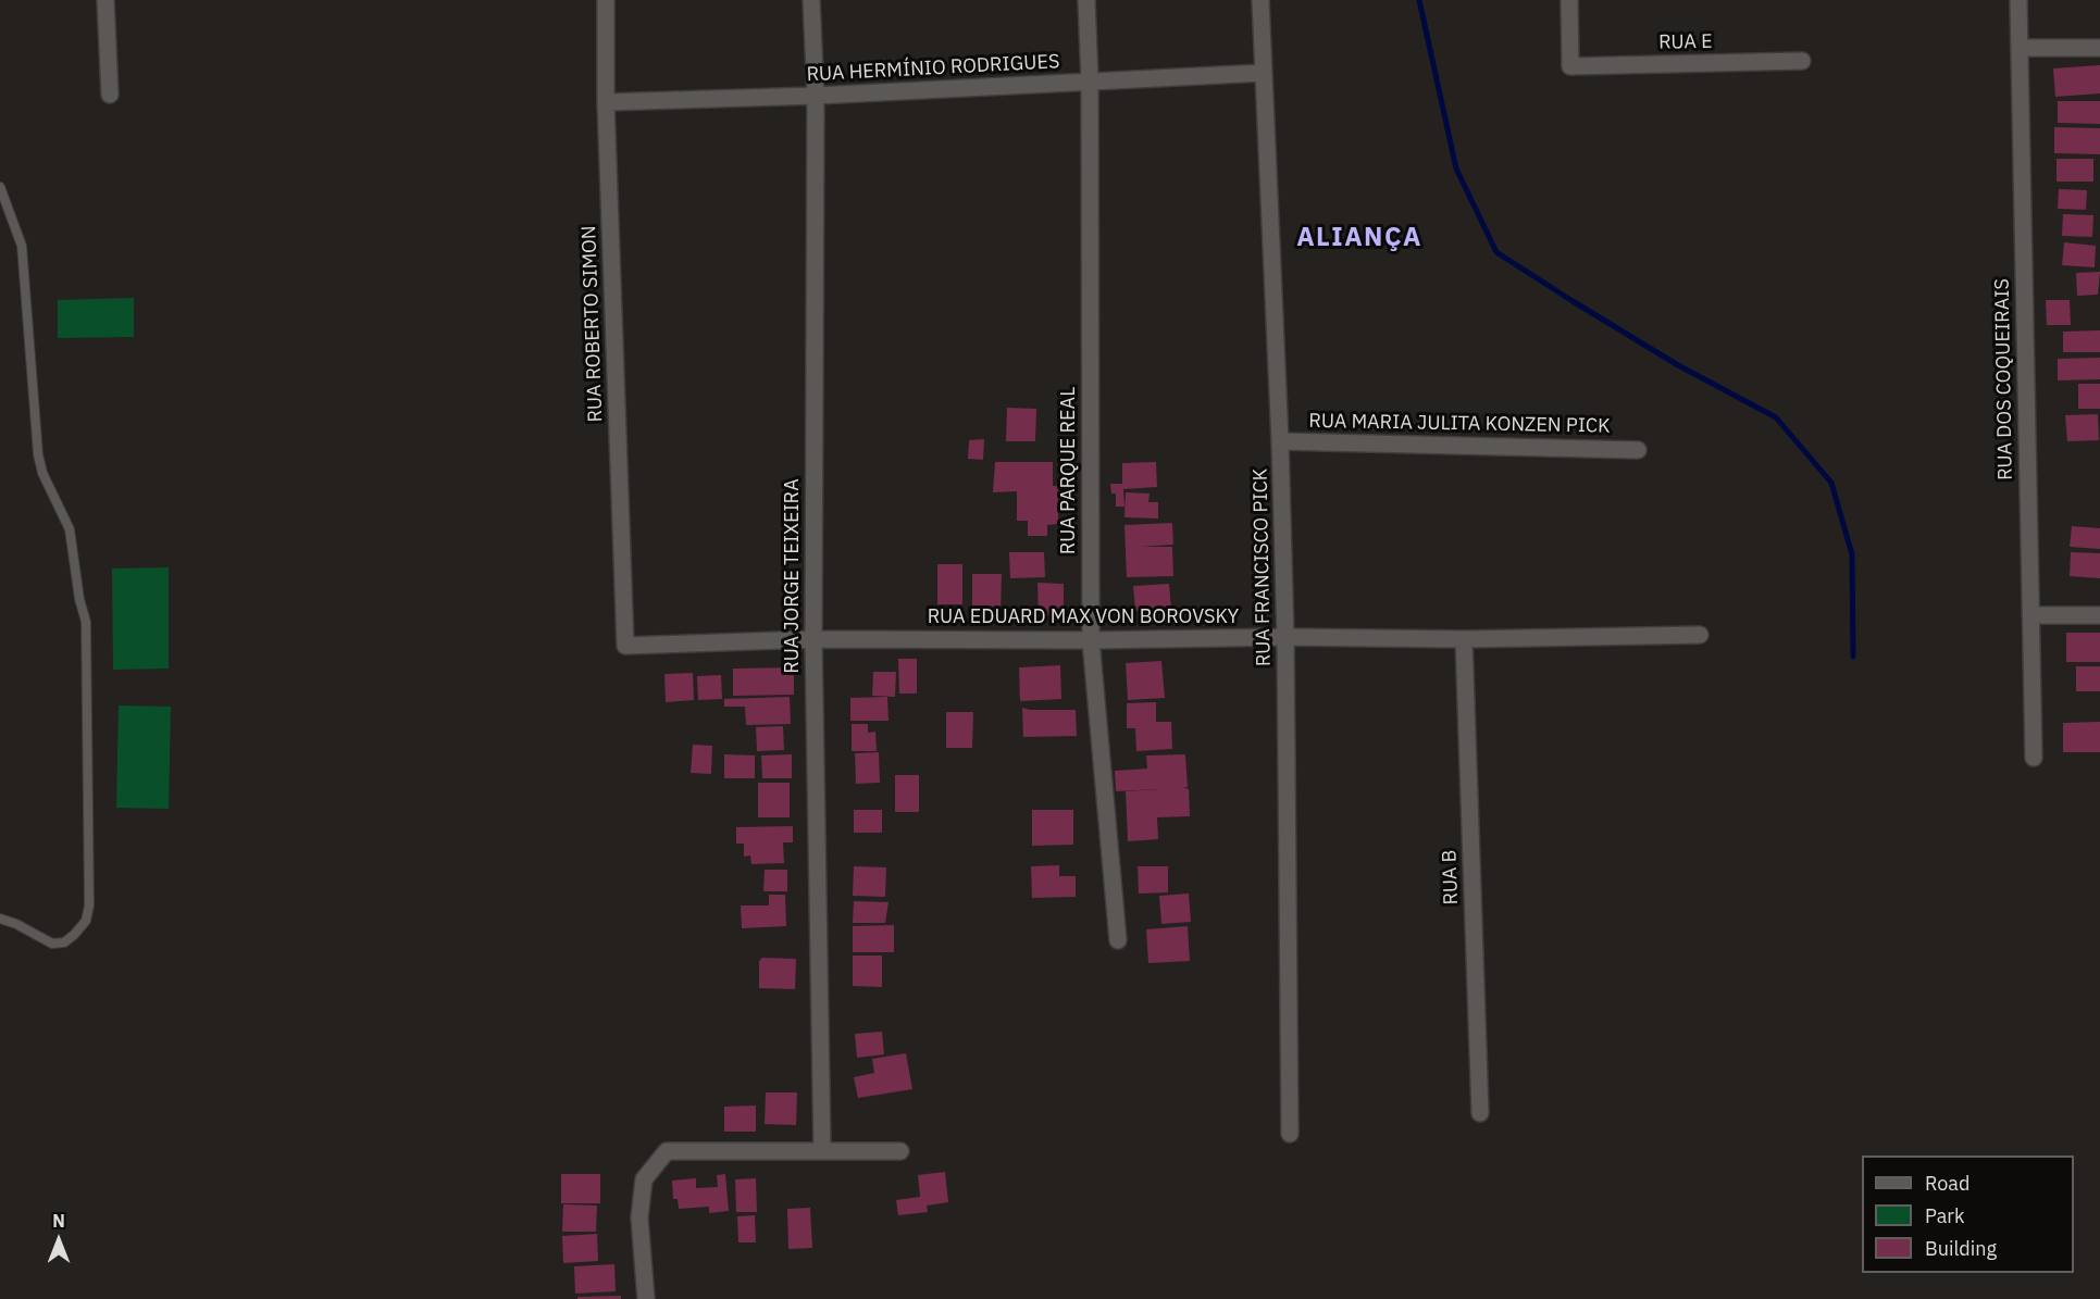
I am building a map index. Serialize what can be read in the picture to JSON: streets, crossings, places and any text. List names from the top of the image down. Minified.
{"streets":{"street":["RUA E","RUA HERMÍNIO RODRIGUES","RUA ROBERTO SIMON","RUA DOS COQUEIRAIS","RUA MARIA JULITA KONZEN PICK","RUA PARQUE REAL","RUA FRANCISCO PICK","RUA JORGE TEIXEIRA","RUA EDUARD MAX VON BOROVSKY","RUA B"]},"crossings":[["RUA HERMÍNIO RODRIGUES","RUA ROBERTO SIMON"],["RUA HERMÍNIO RODRIGUES","RUA PARQUE REAL"],["RUA HERMÍNIO RODRIGUES","RUA FRANCISCO PICK"],["RUA HERMÍNIO RODRIGUES","RUA JORGE TEIXEIRA"],["RUA ROBERTO SIMON","RUA EDUARD MAX VON BOROVSKY"],["RUA MARIA JULITA KONZEN PICK","RUA FRANCISCO PICK"],["RUA PARQUE REAL","RUA EDUARD MAX VON BOROVSKY"],["RUA FRANCISCO PICK","RUA EDUARD MAX VON BOROVSKY"],["RUA JORGE TEIXEIRA","RUA EDUARD MAX VON BOROVSKY"],["RUA EDUARD MAX VON BOROVSKY","RUA B"]],"districts":["ALIANÇA"],"legend":["Road","Park","Building"],"north":"top"}
